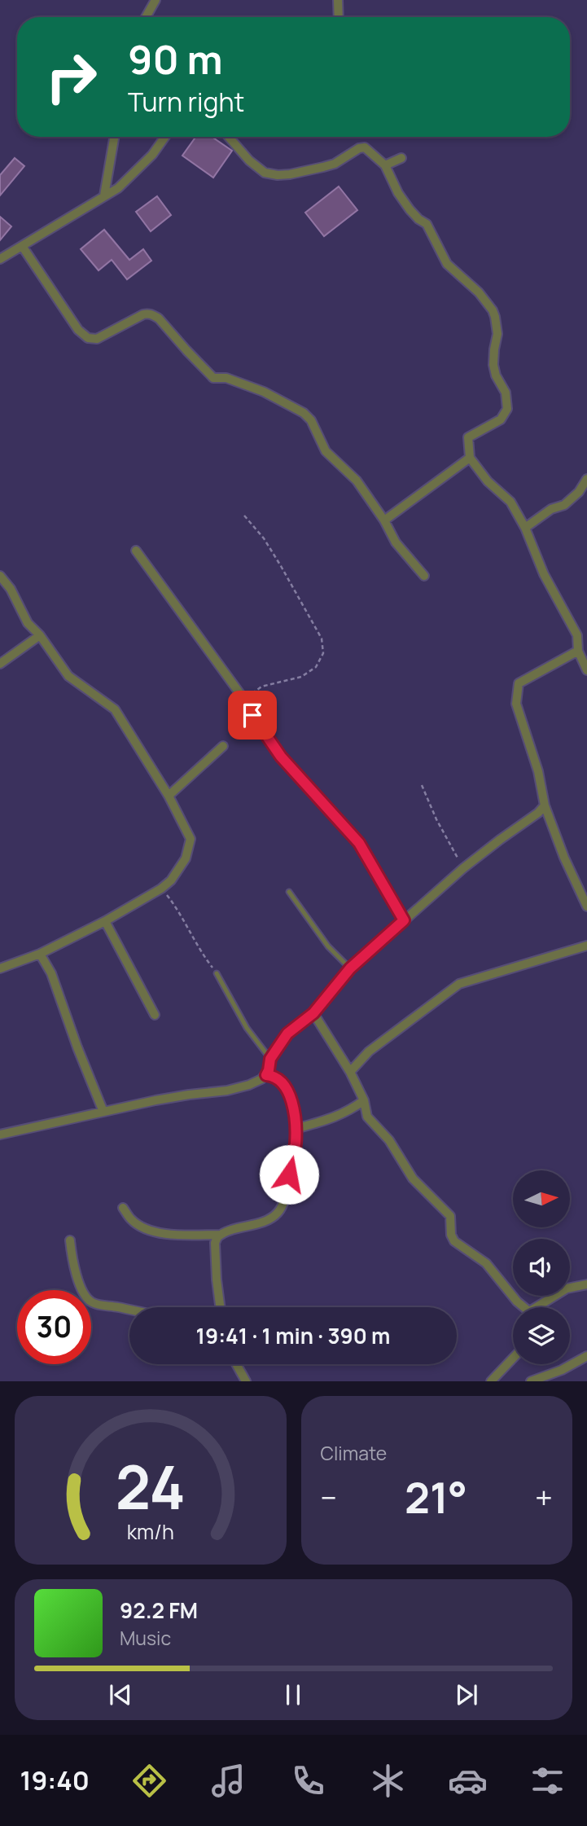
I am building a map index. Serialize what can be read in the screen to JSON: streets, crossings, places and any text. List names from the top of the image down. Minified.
{"north":"right","page":{"turn":["90 m","Turn right"],"limit":"30","trip":"19:41 · 1 min · 390 m","tile":"Climate","heat":["−","21°","+"],"song":["92.2 FM","Music"],"tabs":"19:40","gauge":["24","km/h"]}}
